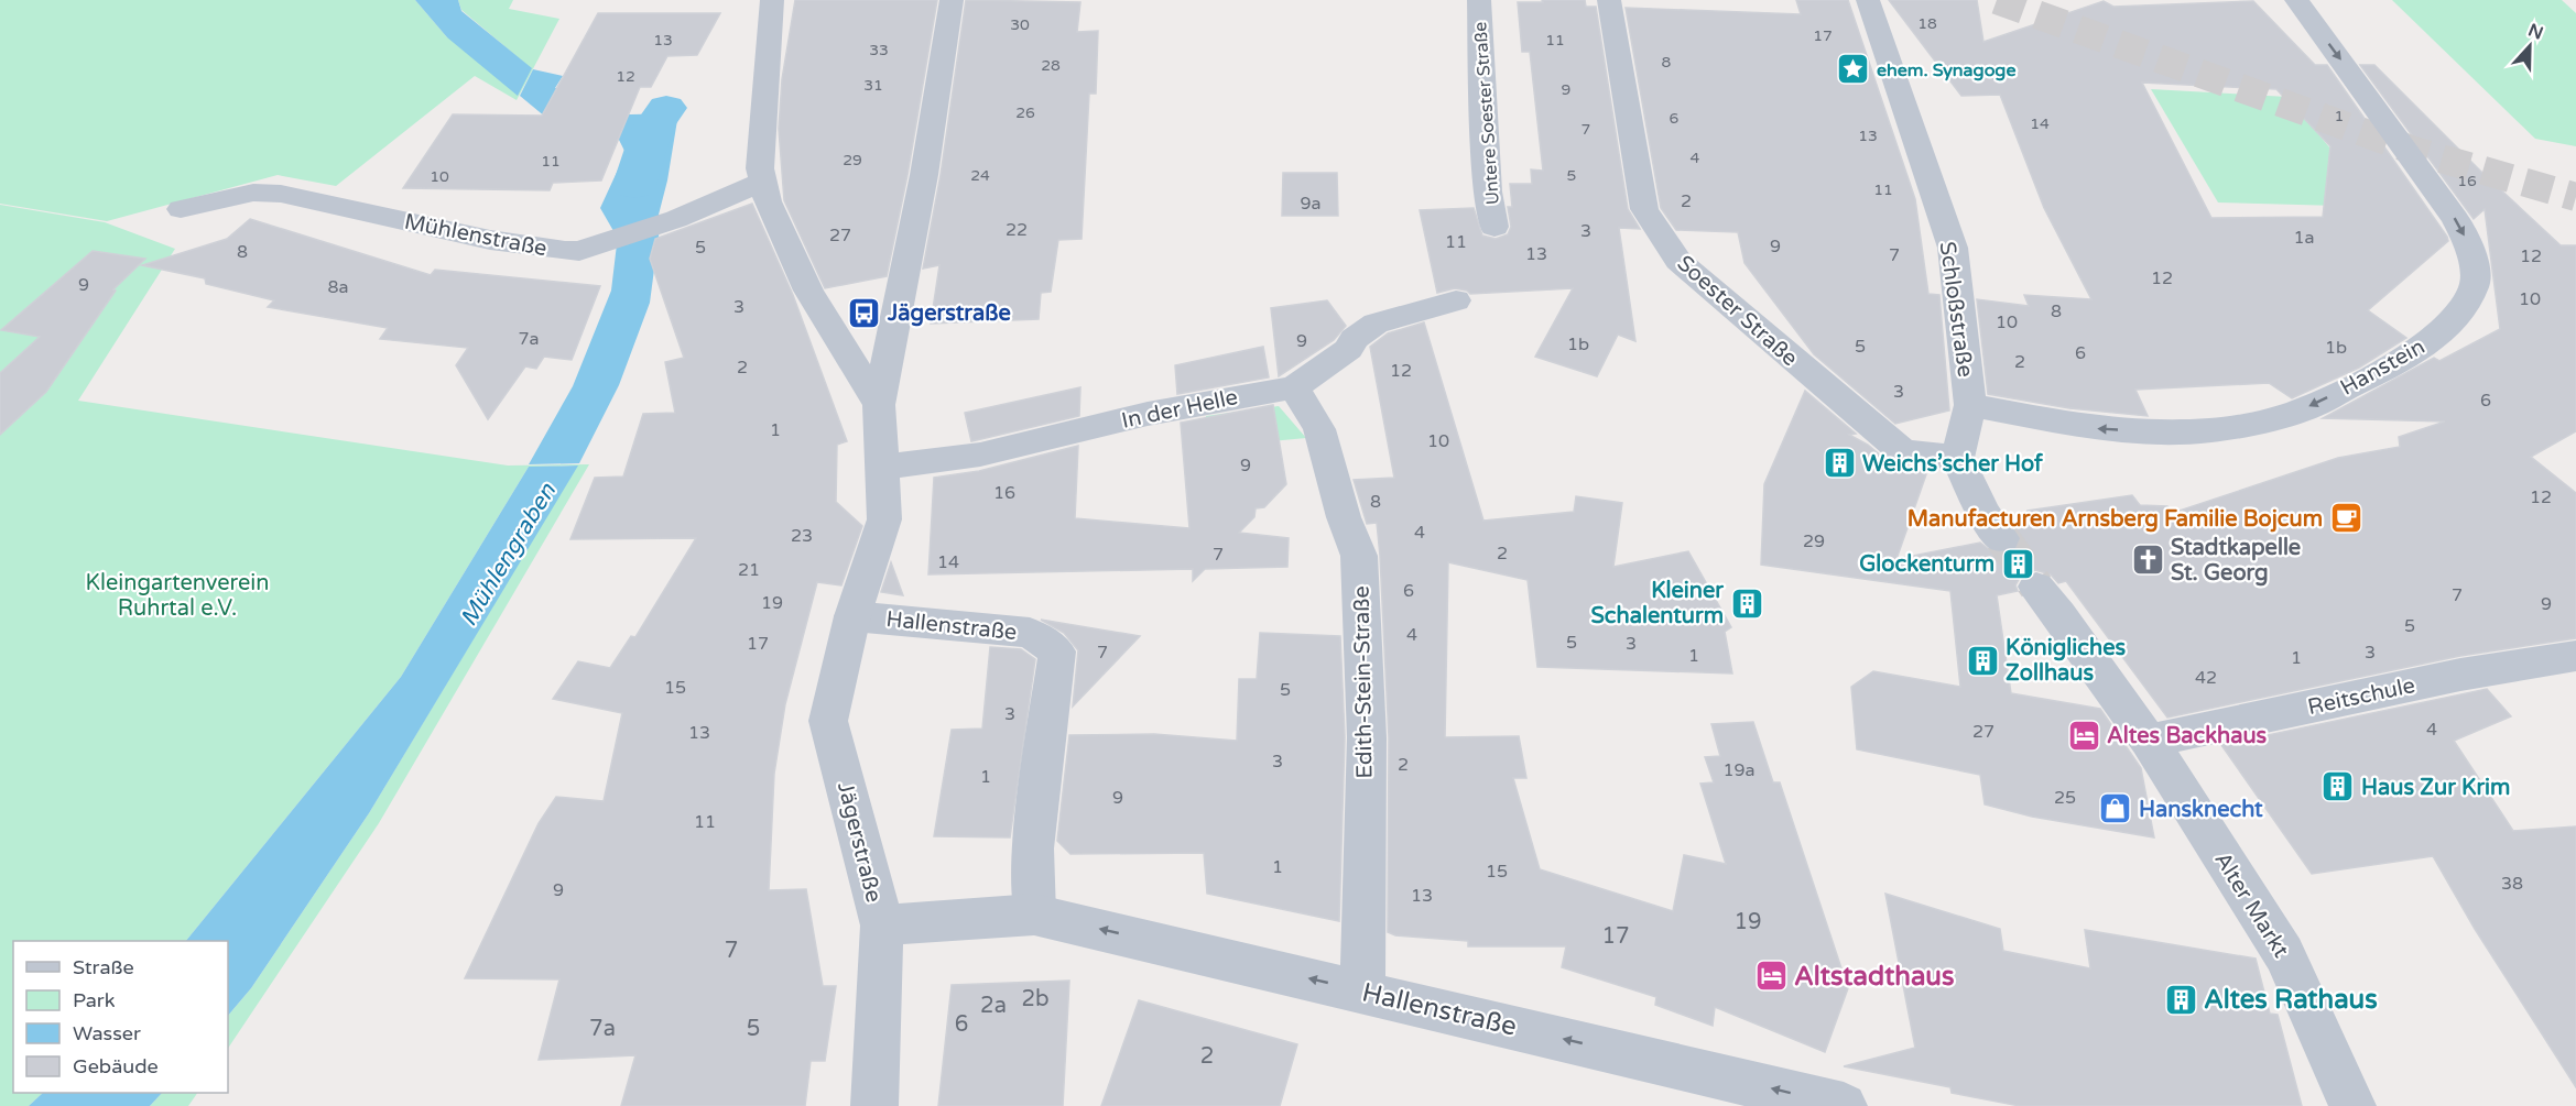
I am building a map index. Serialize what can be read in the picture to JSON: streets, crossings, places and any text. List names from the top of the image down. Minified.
{"streets":{"street":["Untere Soester Straße","Mühlenstraße","Schloßstraße","Soester Straße","Hanstein","In der Helle","Hallenstraße","Edith-Stein-Straße","Reitschule","Jägerstraße","Alter Markt"]},"crossings":[["Schloßstraße","Soester Straße"],["Schloßstraße","Hanstein"],["In der Helle","Edith-Stein-Straße"],["In der Helle","Jägerstraße"],["Hallenstraße","Edith-Stein-Straße"],["Hallenstraße","Jägerstraße"],["Reitschule","Alter Markt"]],"one_way":["Hallenstraße"],"water":["Mühlengraben"],"parks":["Kleingartenverein Ruhrtal e.V."],"places":{"place":["ehem. Synagoge"],"bus stop":["Jägerstraße"],"building":["Weichs’scher Hof","Glockenturm","Kleiner Schalenturm","Königliches Zollhaus","Haus Zur Krim","Altes Rathaus"],"cafe":["Manufacturen Arnsberg Familie Bojcum"],"church":["Stadtkapelle St. Georg"],"hotel":["Altes Backhaus","Altstadthaus"],"shop":["Hansknecht"]},"house_numbers":["18","30","17","13","11","33","8","28","12","31","9","26","1","6","14","7","13","4","29","11","24","5","10","16","11","2","9a","22","3","27","1a","11","9","5","8","13","7","12","12","9","8a","10","3","8","10","7a","9","1b","5","1b","6","2","2","12","3","6","1","10","9","16","12","8","4","23","29","2","7","14","21","6","7","19","9","5","4","5","17","3","7","3","1","1","42","15","5","3","4","27","13","3","2","19a","1","9","25","11","1","15","38","9","13","19","17","7","2b","2a","6","7a","5","2"],"legend":["Straße","Park","Wasser","Gebäude"],"north":"top"}
